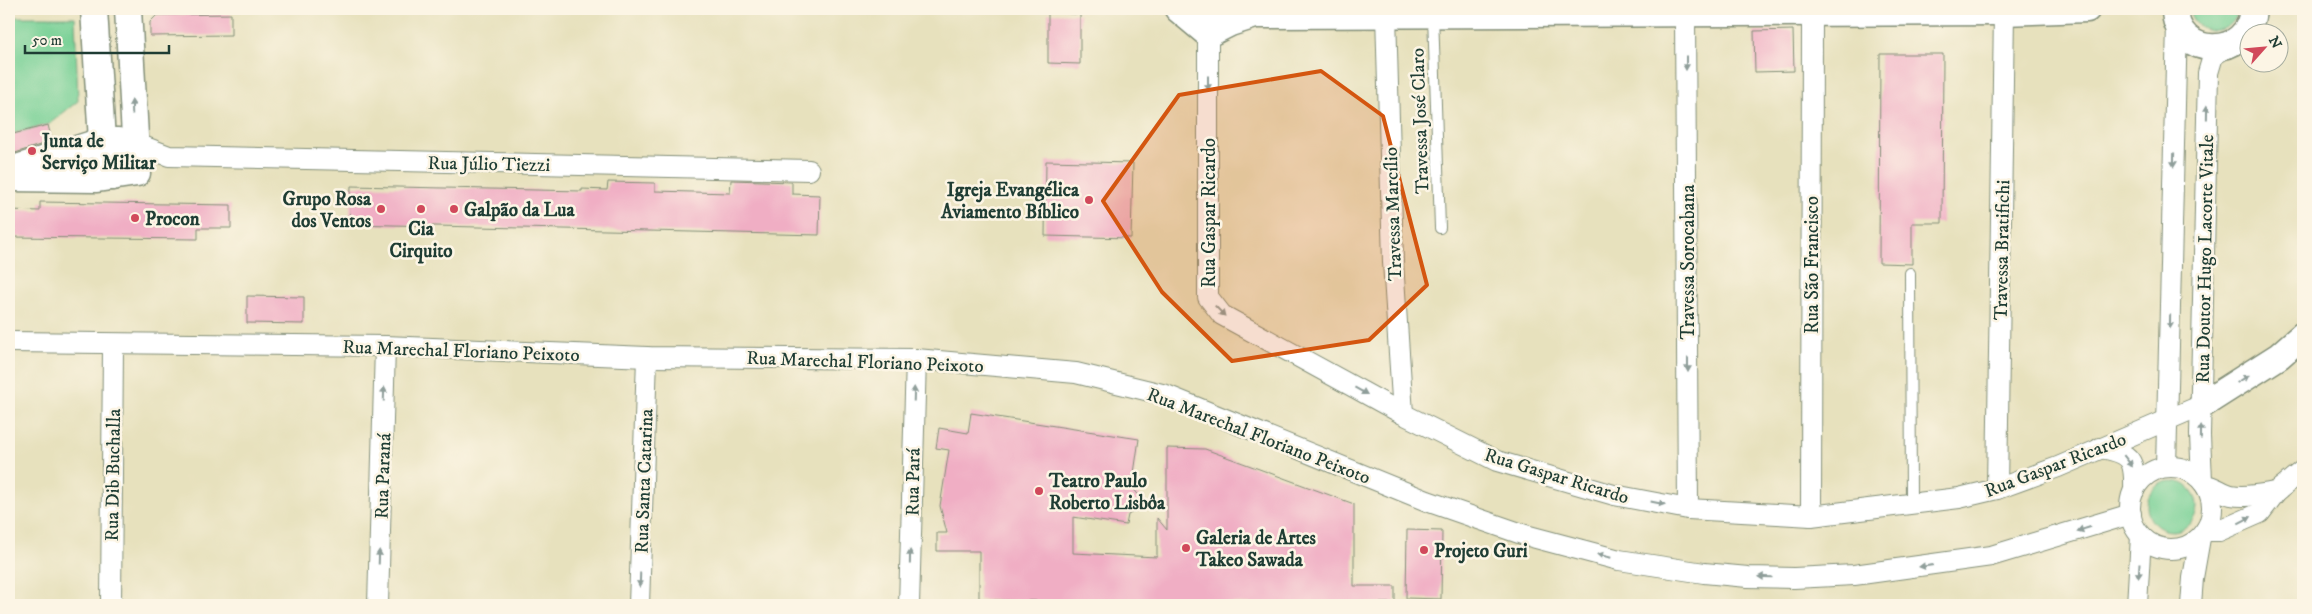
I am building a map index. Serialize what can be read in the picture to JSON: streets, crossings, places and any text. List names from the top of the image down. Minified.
{"streets":{"street":["Rua Júlio Tiezzi","Rua Gaspar Ricardo","Travessa Marcílio","Travessa Bratifichi","Rua Doutor Hugo Lacorte Vitale","Travessa Sorocabana","Rua São Francisco","Rua Marechal Floriano Peixoto","Rua Dib Buchalla","Rua Paraná","Rua Santa Catarina","Rua Pará"],"lane":["Travessa José Claro"]},"crossings":[["Rua Gaspar Ricardo","Travessa Marcílio"],["Rua Gaspar Ricardo","Travessa Bratifichi"],["Rua Gaspar Ricardo","Rua Doutor Hugo Lacorte Vitale"],["Rua Gaspar Ricardo","Travessa Sorocabana"],["Rua Gaspar Ricardo","Rua São Francisco"],["Rua Doutor Hugo Lacorte Vitale","Rua Marechal Floriano Peixoto"],["Rua Marechal Floriano Peixoto","Rua Dib Buchalla"],["Rua Marechal Floriano Peixoto","Rua Paraná"],["Rua Marechal Floriano Peixoto","Rua Santa Catarina"],["Rua Marechal Floriano Peixoto","Rua Pará"]],"one_way":["Rua Gaspar Ricardo","Travessa Sorocabana","Rua Marechal Floriano Peixoto","Rua Paraná","Rua Santa Catarina","Rua Pará"],"places":["Junta de Serviço Militar","Igreja Evangélica Aviamento Bíblico","Grupo Rosa dos Ventos","Cia Cirquito","Galpão da Lua","Procon","Teatro Paulo Roberto Lisbôa","Galeria de Artes Takeo Sawada","Projeto Guri"],"scale_bar":"50 m","north":"top right"}
